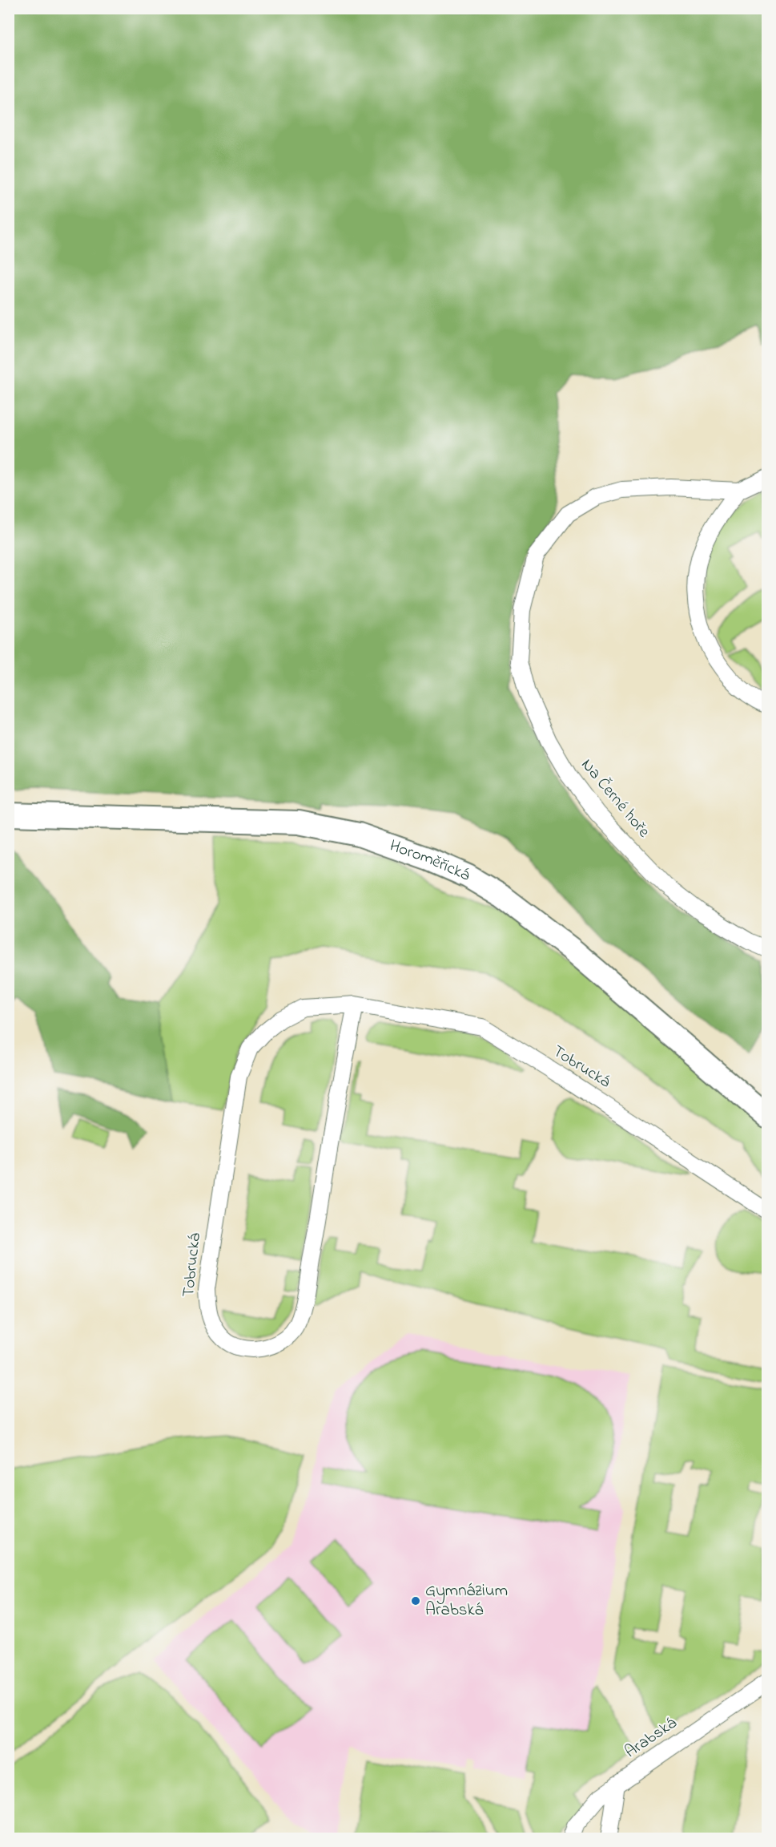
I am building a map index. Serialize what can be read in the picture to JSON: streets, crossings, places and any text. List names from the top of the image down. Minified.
{"streets":{"main road":["Horoměřická"],"street":["Na Černé hoře","Tobrucká","Arabská"]},"places":["Gymnázium Arabská"]}
